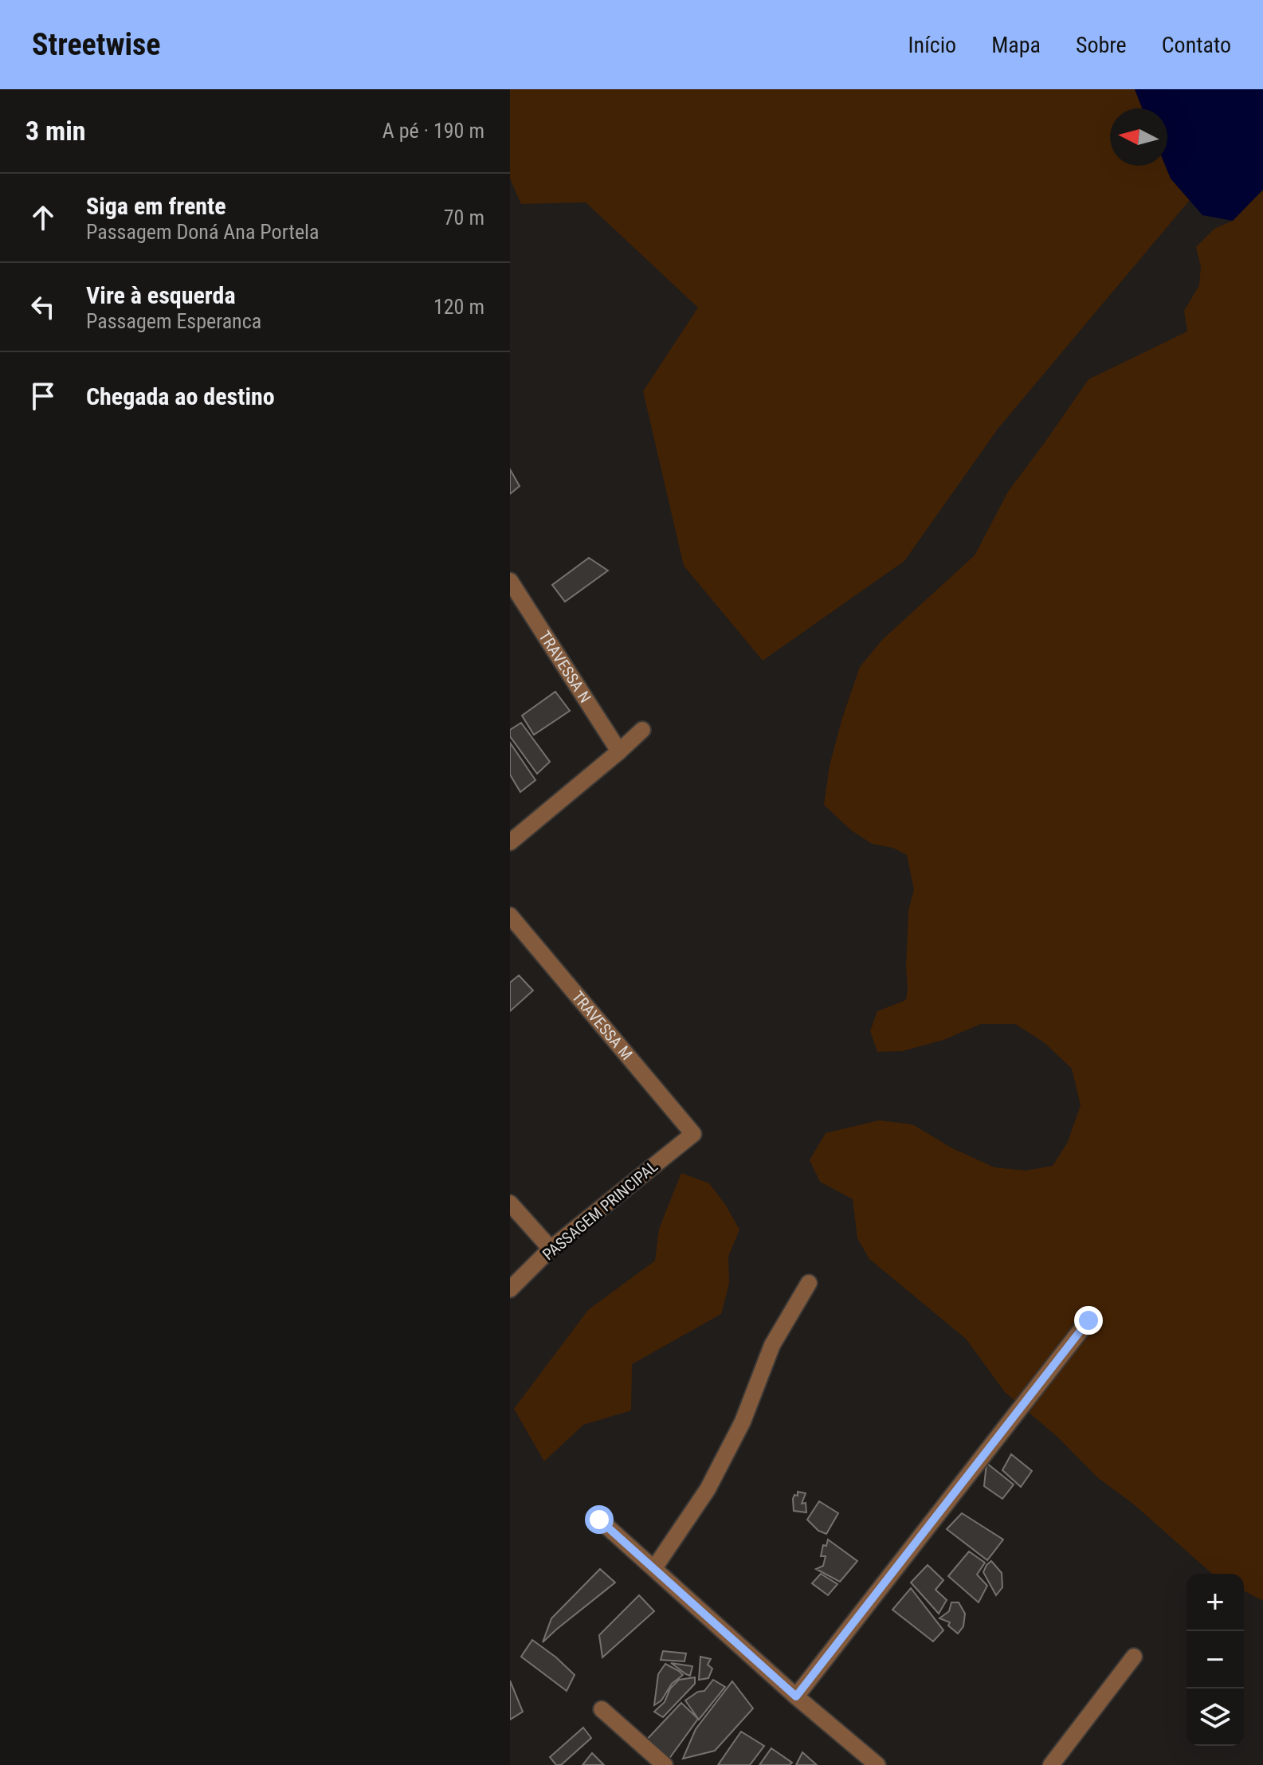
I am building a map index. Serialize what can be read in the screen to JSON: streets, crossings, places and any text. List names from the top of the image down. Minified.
{"streets":{"street":["TRAVESSA N","TRAVESSA M","PASSAGEM PRINCIPAL"]},"crossings":[["TRAVESSA M","PASSAGEM PRINCIPAL"]],"north":"left","page":{"header":"Streetwise","nav":["Início","Mapa","Sobre","Contato"],"heading":["3 min","A pé · 190 m"],"list":[["Siga em frente","Passagem Doná Ana Portela","70 m"],["Vire à esquerda","Passagem Esperanca","120 m"],"Chegada ao destino"],"map_buttons":["+","−"]}}
